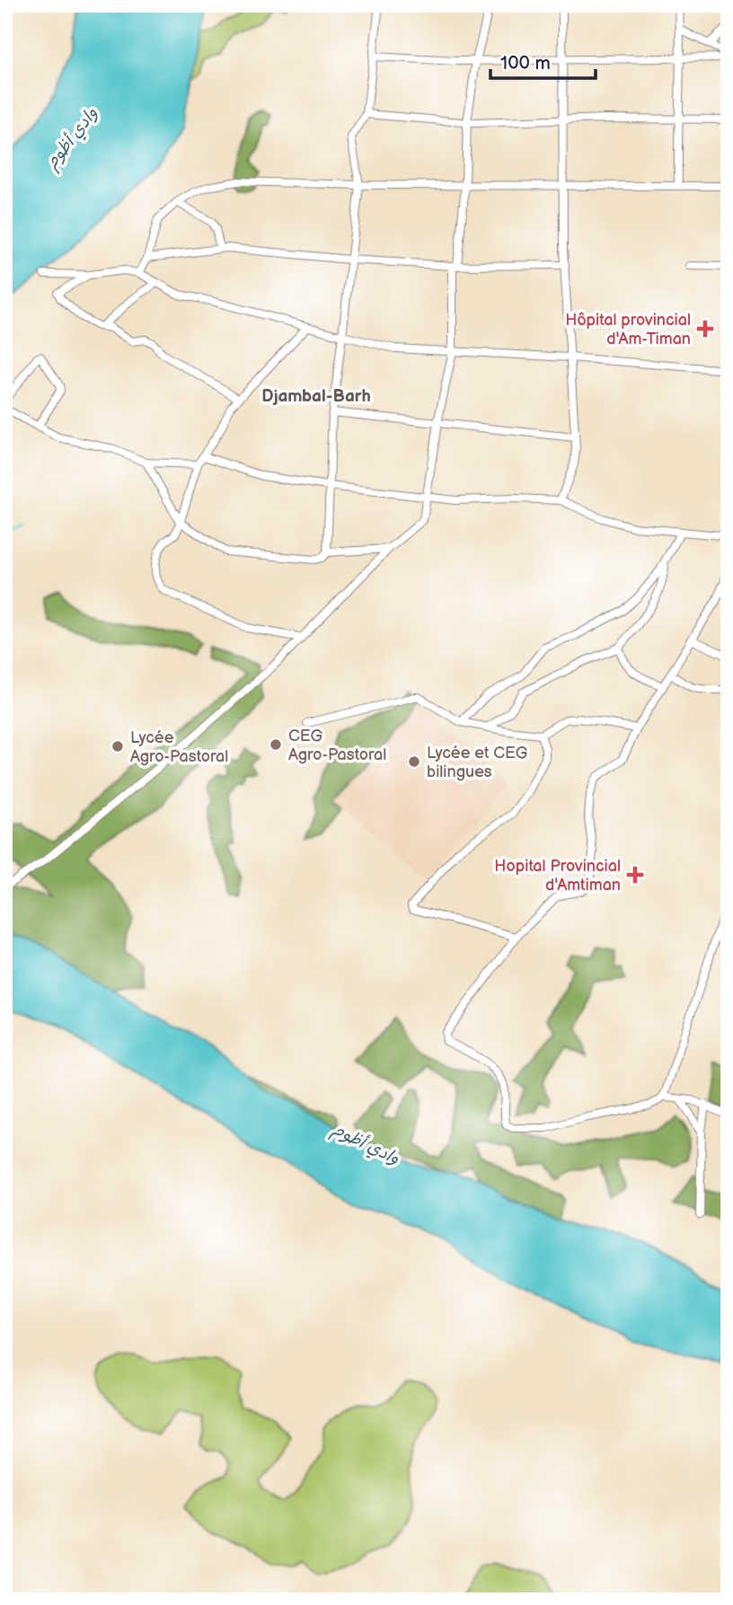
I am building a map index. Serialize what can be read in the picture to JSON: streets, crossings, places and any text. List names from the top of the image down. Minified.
{"districts":["Djambal-Barh"],"water":["وادي أظوم"],"places":{"health":["Hôpital provincial d'Am-Timan","Hopital Provincial d'Amtiman"],"other":["CEG Agro-Pastoral","Lycée Agro-Pastoral","Lycée et CEG bilingues"]},"scale_bar":"100 m"}
